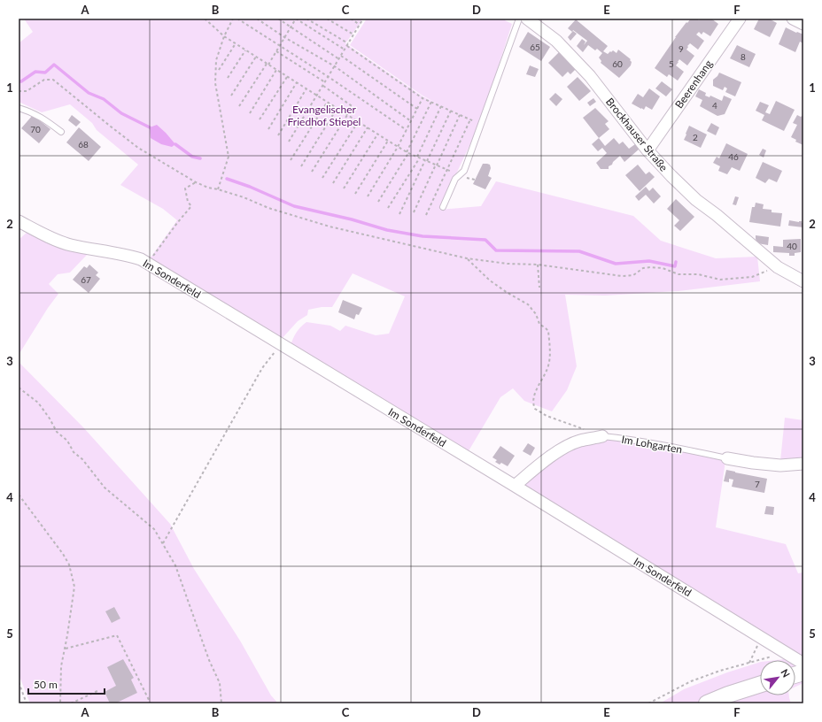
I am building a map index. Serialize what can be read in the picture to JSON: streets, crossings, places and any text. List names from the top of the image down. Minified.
{"streets":{"street":["Beerenhang","Brockhauser Straße","Im Sonderfeld","Im Lohgarten"]},"crossings":[["Beerenhang","Brockhauser Straße"],["Im Sonderfeld","Im Lohgarten"]],"parks":["Evangelischer Friedhof Stiepel"],"house_numbers":["65","9","8","60","5","4","70","2","68","46","40","67","7"],"scale_bar":"50 m","north":"top right","grid":{"columns":["A","B","C","D","E","F"],"rows":["1","2","3","4","5"]}}
